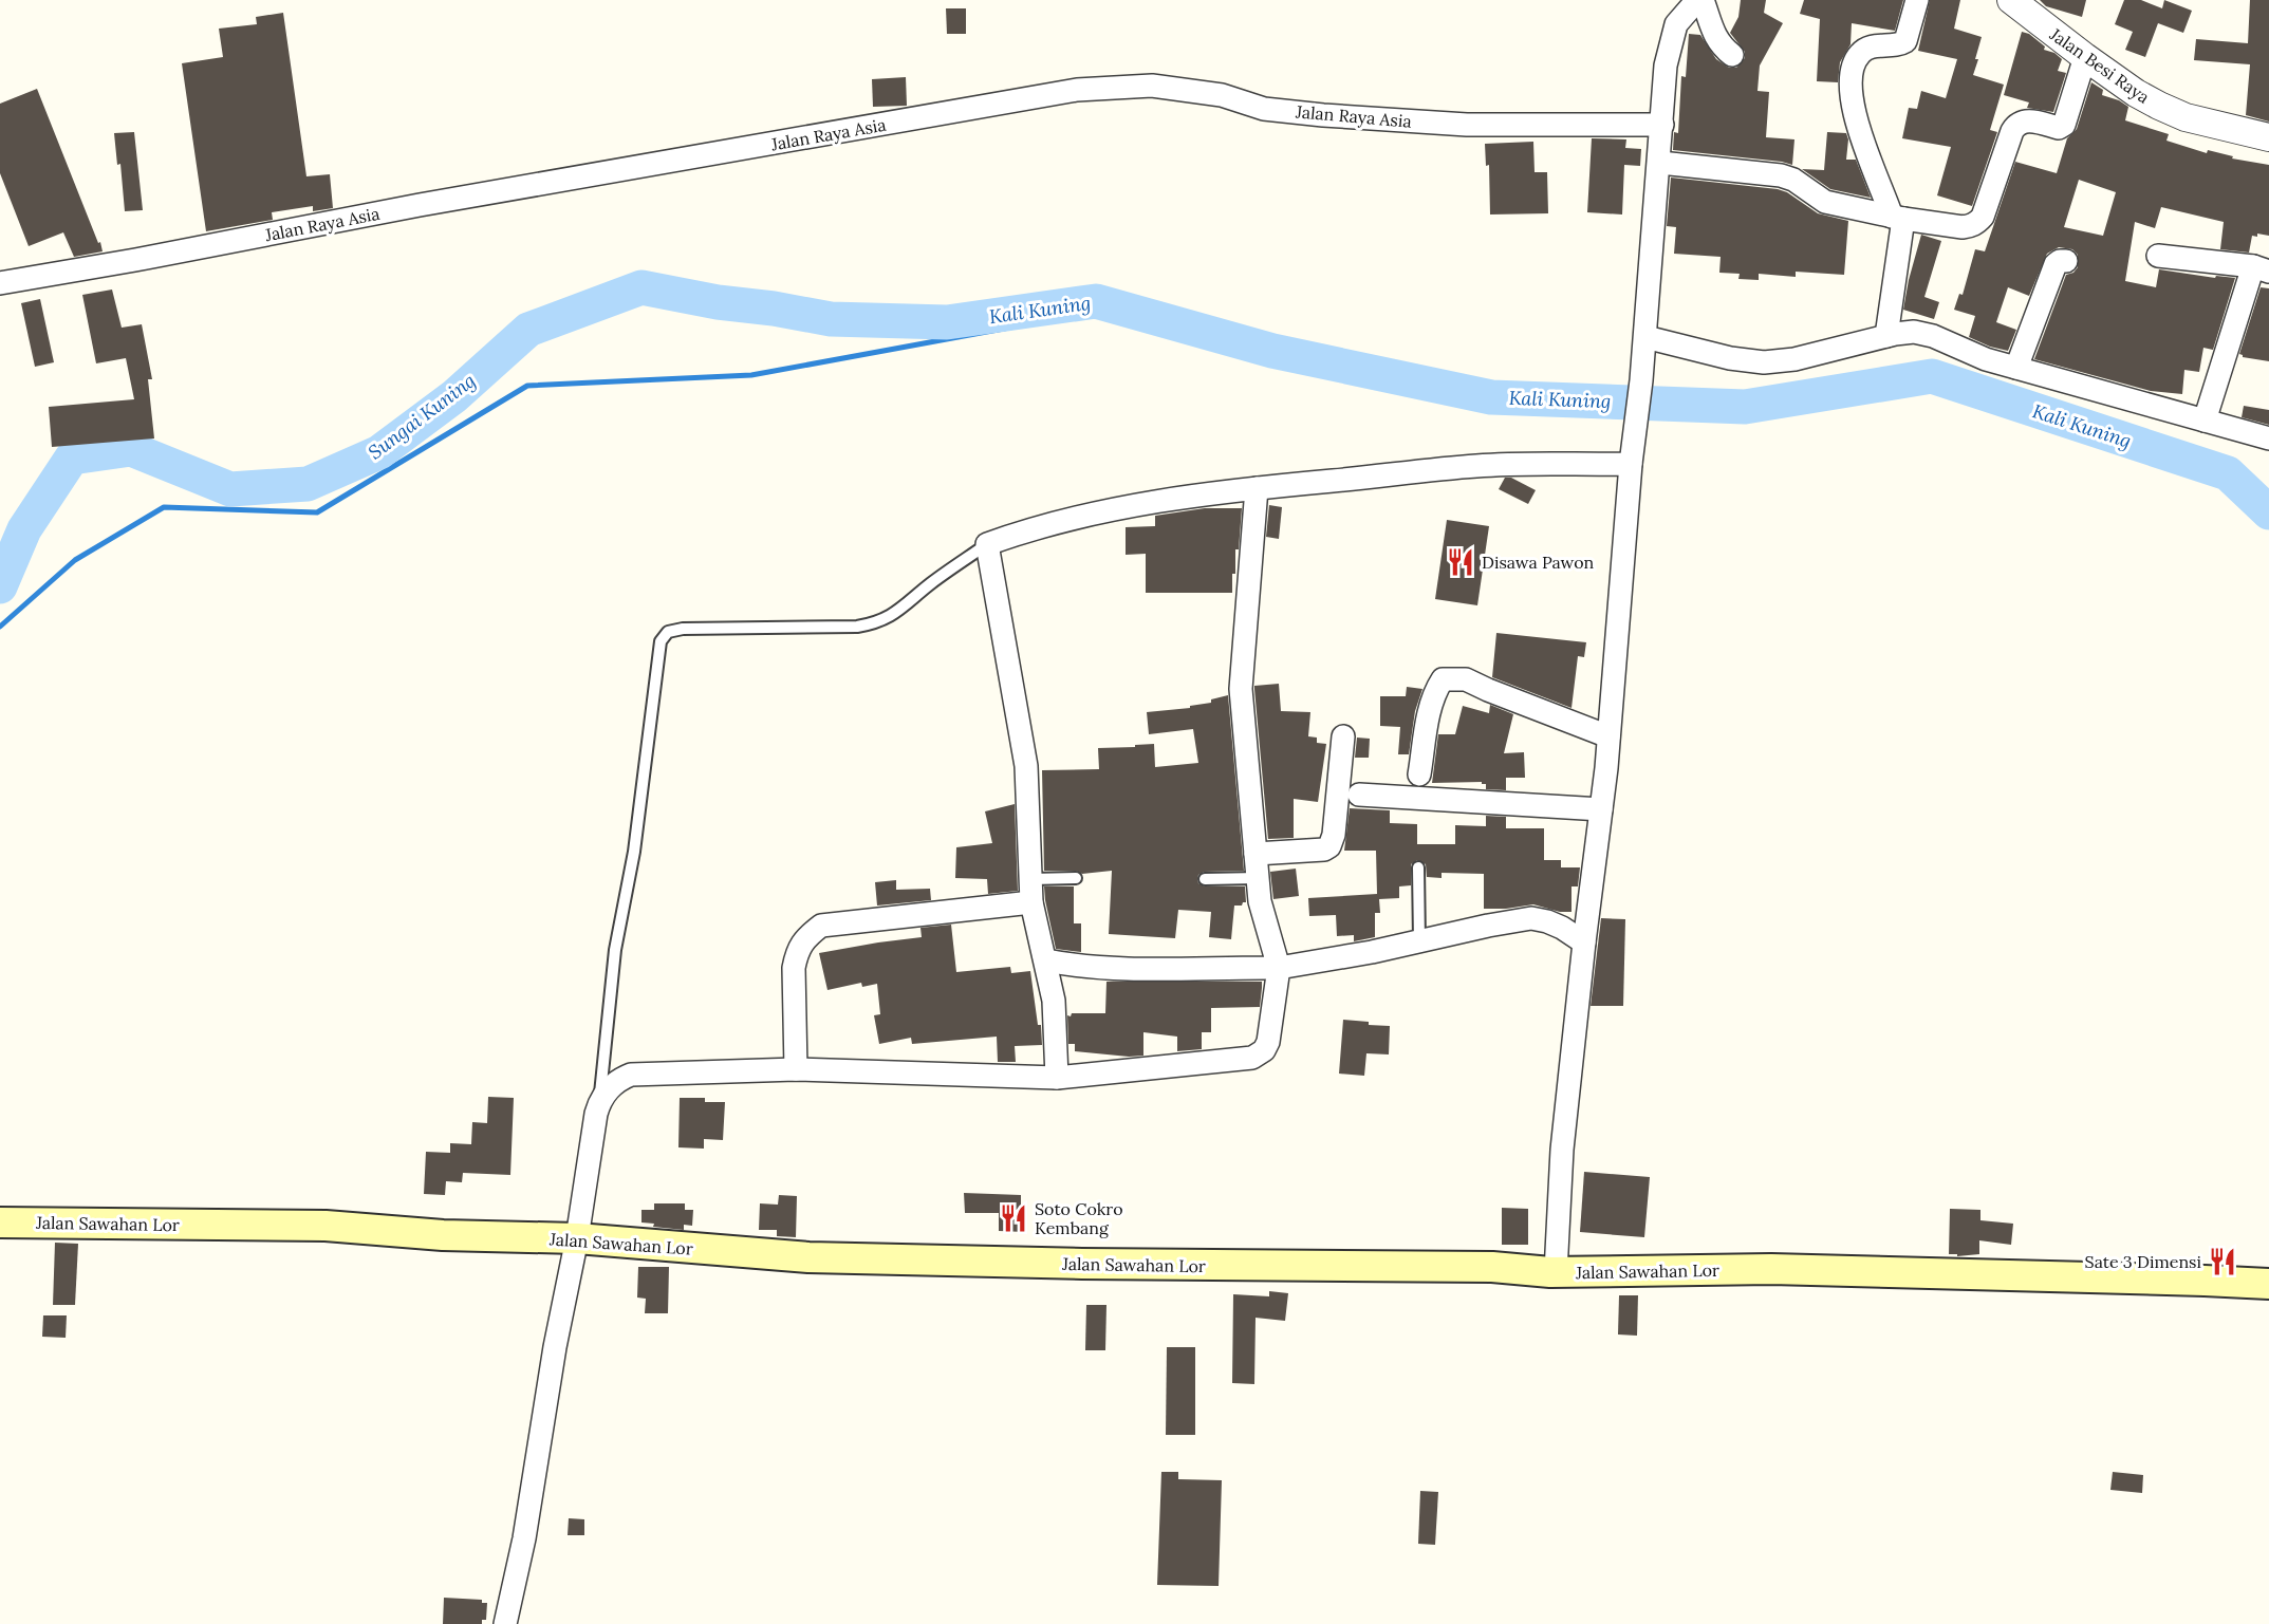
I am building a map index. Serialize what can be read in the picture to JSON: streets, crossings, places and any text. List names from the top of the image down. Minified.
{"streets":{"main road":["Jalan Sawahan Lor"],"street":["Jalan Besi Raya","Jalan Raya Asia"]},"water":["Kali Kuning","Sungai Kuning"],"places":{"restaurant":["Disawa Pawon","Soto Cokro Kembang","Sate 3 Dimensi"]}}
